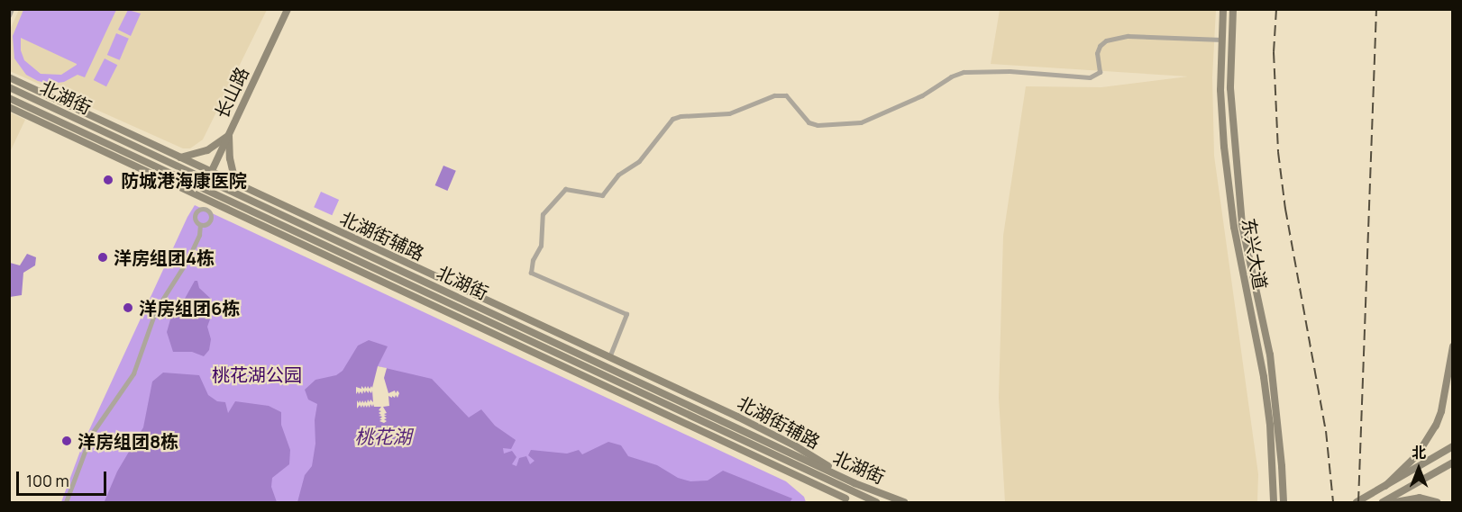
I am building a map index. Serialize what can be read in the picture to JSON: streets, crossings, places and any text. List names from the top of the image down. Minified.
{"streets":{"main road":["长山路","北湖街","北湖街辅路","东兴大道"]},"crossings":[["长山路","北湖街"],["长山路","北湖街辅路"],["北湖街","北湖街辅路"]],"water":["桃花湖"],"parks":["桃花湖公园"],"places":["防城港海康医院","洋房组团4栋","洋房组团6栋","洋房组团8栋"],"scale_bar":"100 m","north":"top"}
